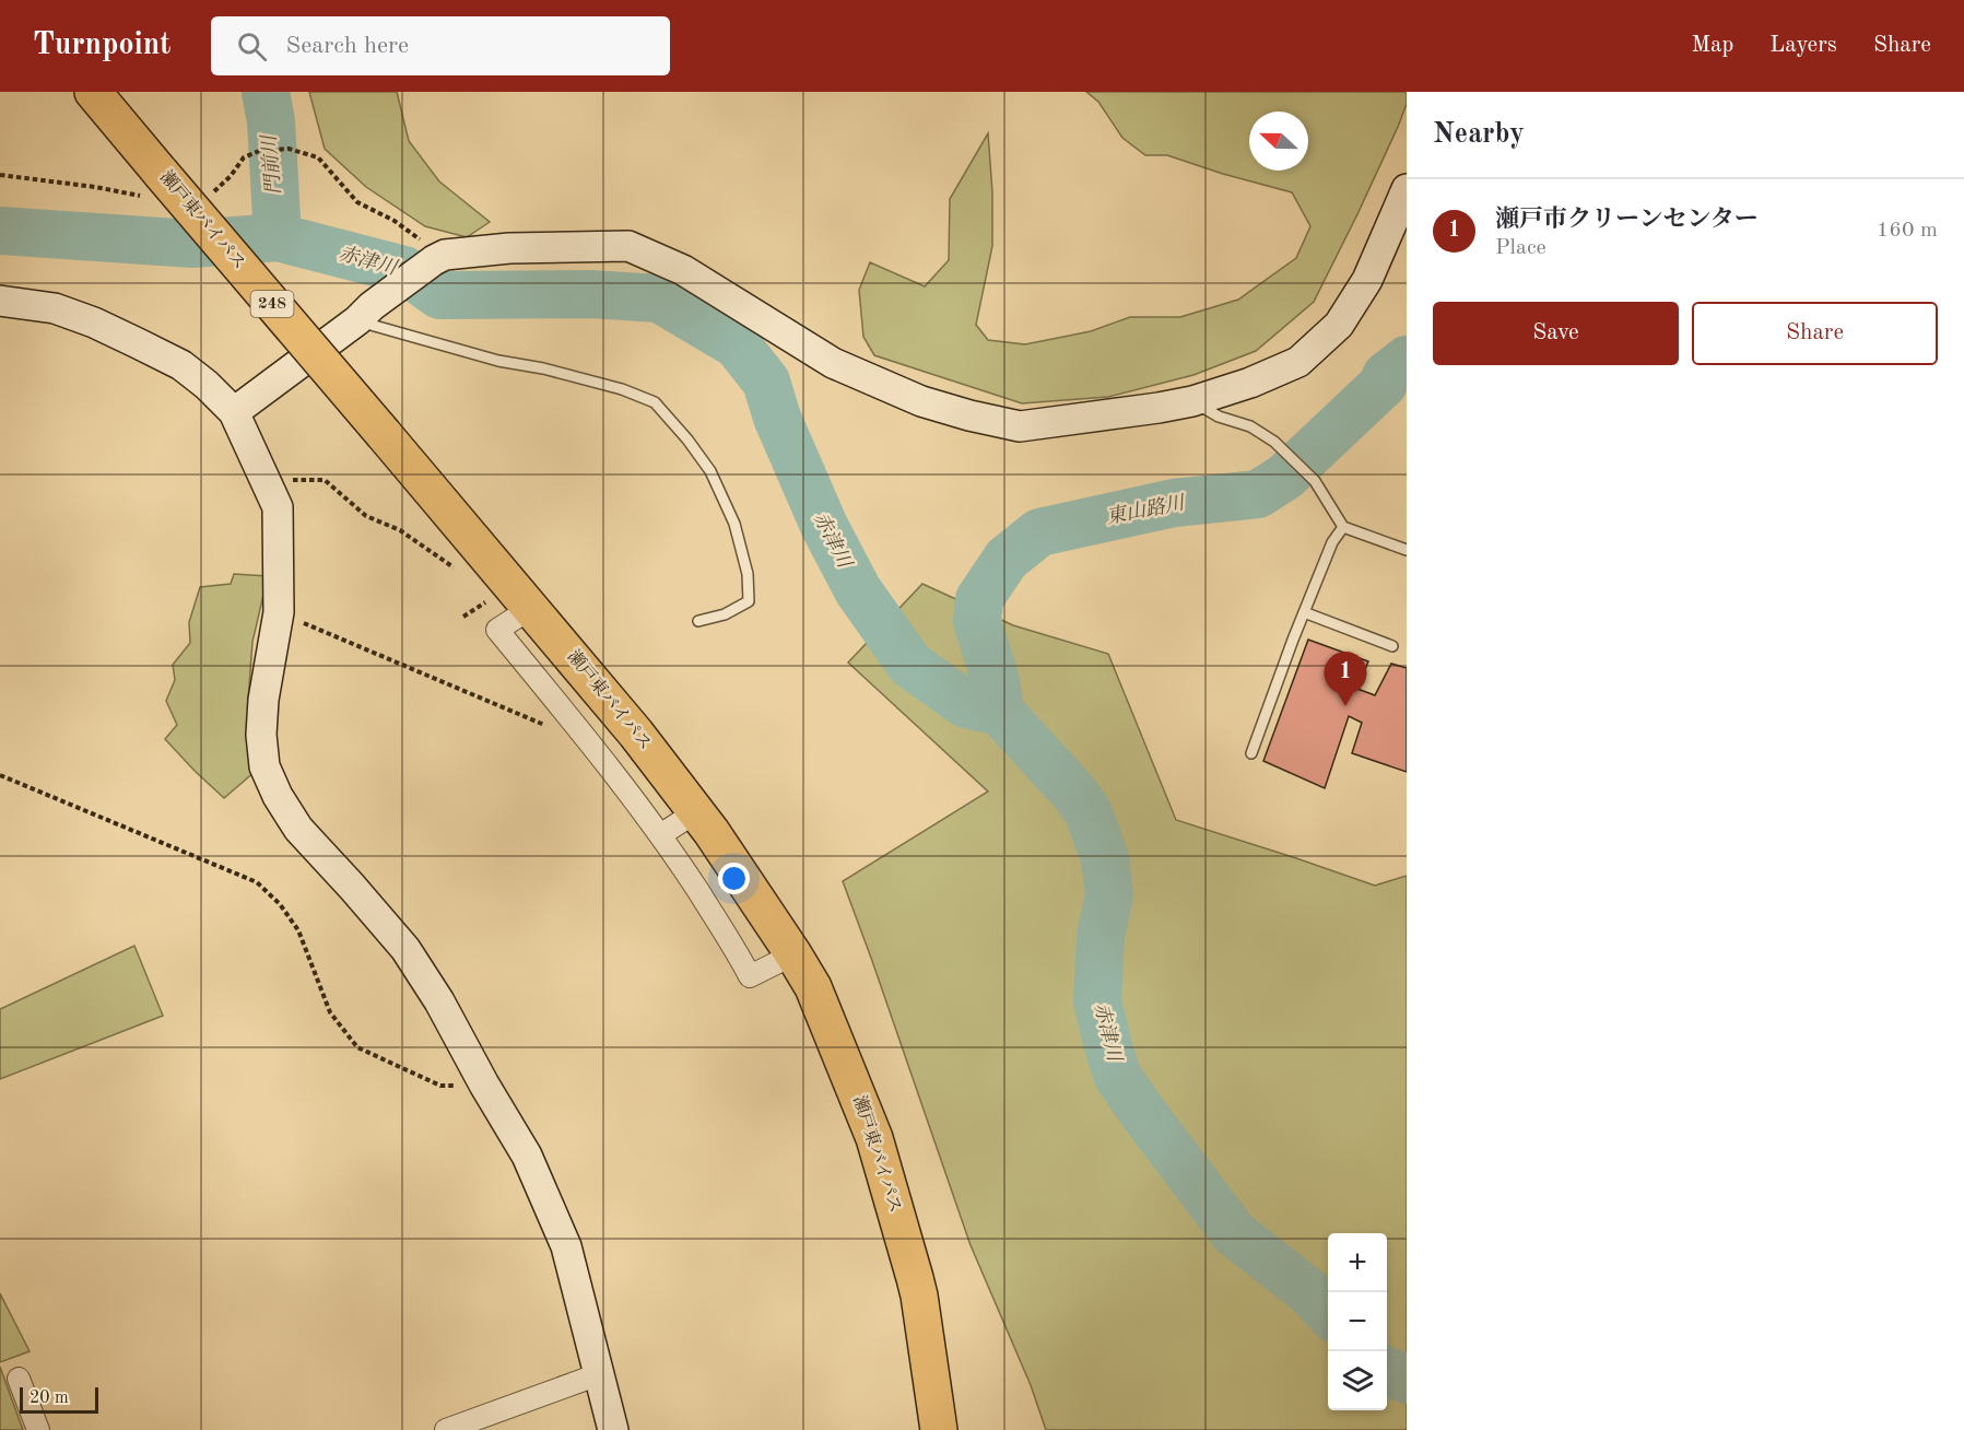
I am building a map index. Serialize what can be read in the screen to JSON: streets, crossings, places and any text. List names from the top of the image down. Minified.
{"streets":{"highway":["瀬戸東バイパス","248"]},"water":["門前川","赤津川","東山路川"],"scale_bar":"20 m","north":"left","page":{"header":"Turnpoint","search":"Search here","nav":["Map","Layers","Share"],"heading":"Nearby","list":[{"mark":"1","name":"瀬戸市クリーンセンター","note":"Place","value":"160 m"}],"buttons":["Save","Share"],"pins":"1","map_buttons":["+","−"],"scale":"20 m"}}
